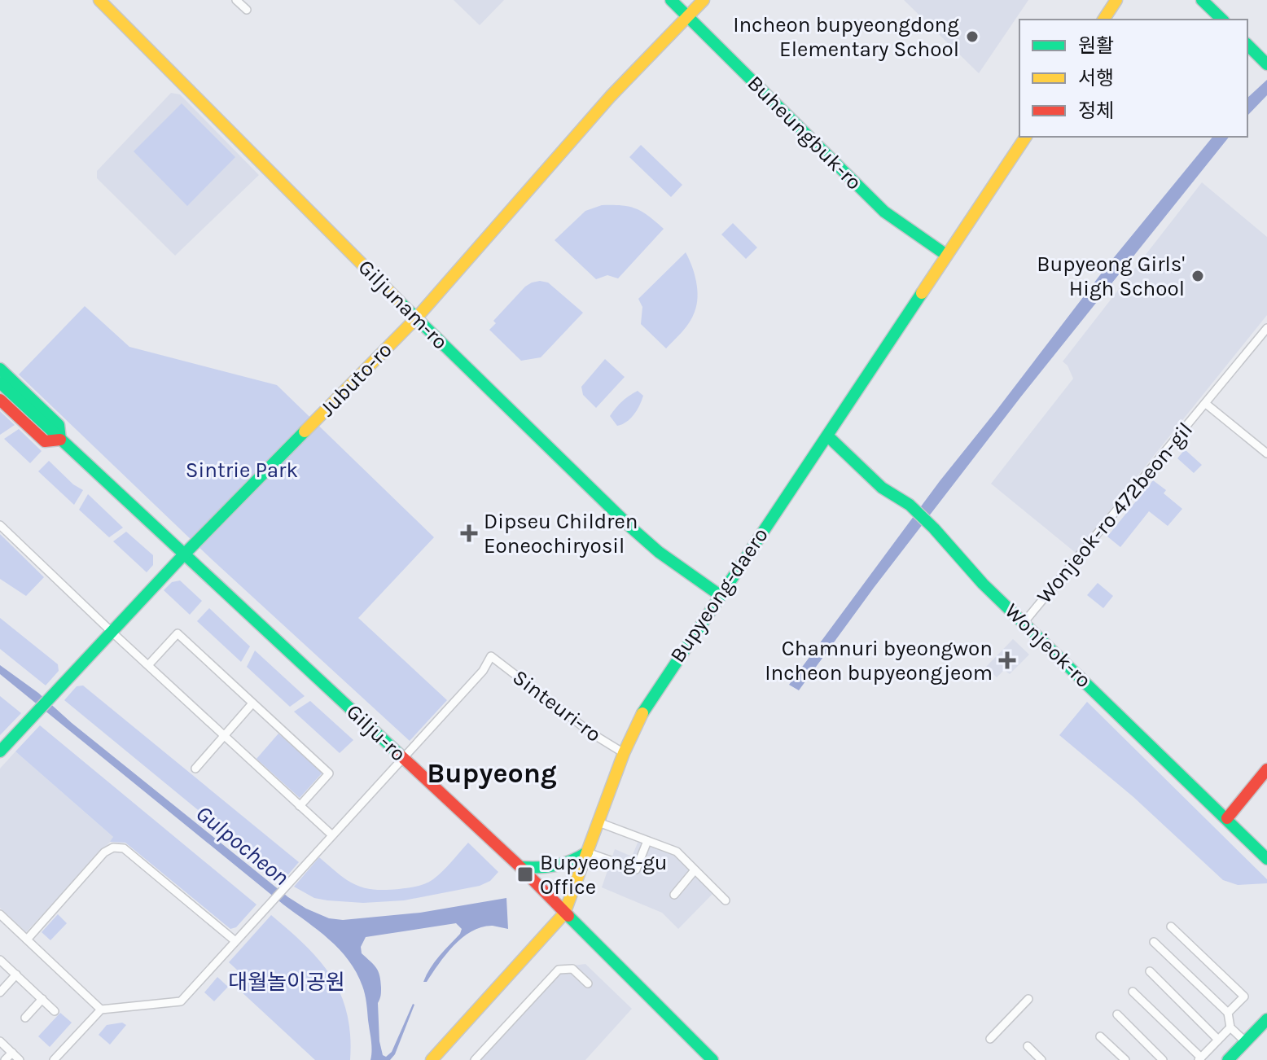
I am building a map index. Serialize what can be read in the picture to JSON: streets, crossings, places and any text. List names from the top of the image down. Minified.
{"streets":{"main road":["Buheungbuk-ro","Giljunam-ro","Jubuto-ro","Bupyeong-daero","Wonjeok-ro","Gilju-ro"],"street":["Wonjeok-ro 472beon-gil","Sinteuri-ro"]},"crossings":[["Buheungbuk-ro","Jubuto-ro"],["Buheungbuk-ro","Bupyeong-daero"],["Giljunam-ro","Jubuto-ro"],["Giljunam-ro","Bupyeong-daero"],["Jubuto-ro","Gilju-ro"],["Wonjeok-ro 472beon-gil","Wonjeok-ro"],["Bupyeong-daero","Wonjeok-ro"],["Bupyeong-daero","Sinteuri-ro"],["Bupyeong-daero","Gilju-ro"],["Sinteuri-ro","Gilju-ro"]],"districts":["Bupyeong"],"water":["Gulpocheon"],"parks":["Sintrie Park","대월놀이공원"],"places":{"other":["Incheon bupyeongdong Elementary School","Bupyeong Girls' High School"],"health":["Dipseu Children Eoneochiryosil","Chamnuri byeongwon Incheon bupyeongjeom"],"transit":["Bupyeong-gu Office"]},"legend":["원활","서행","정체"]}
